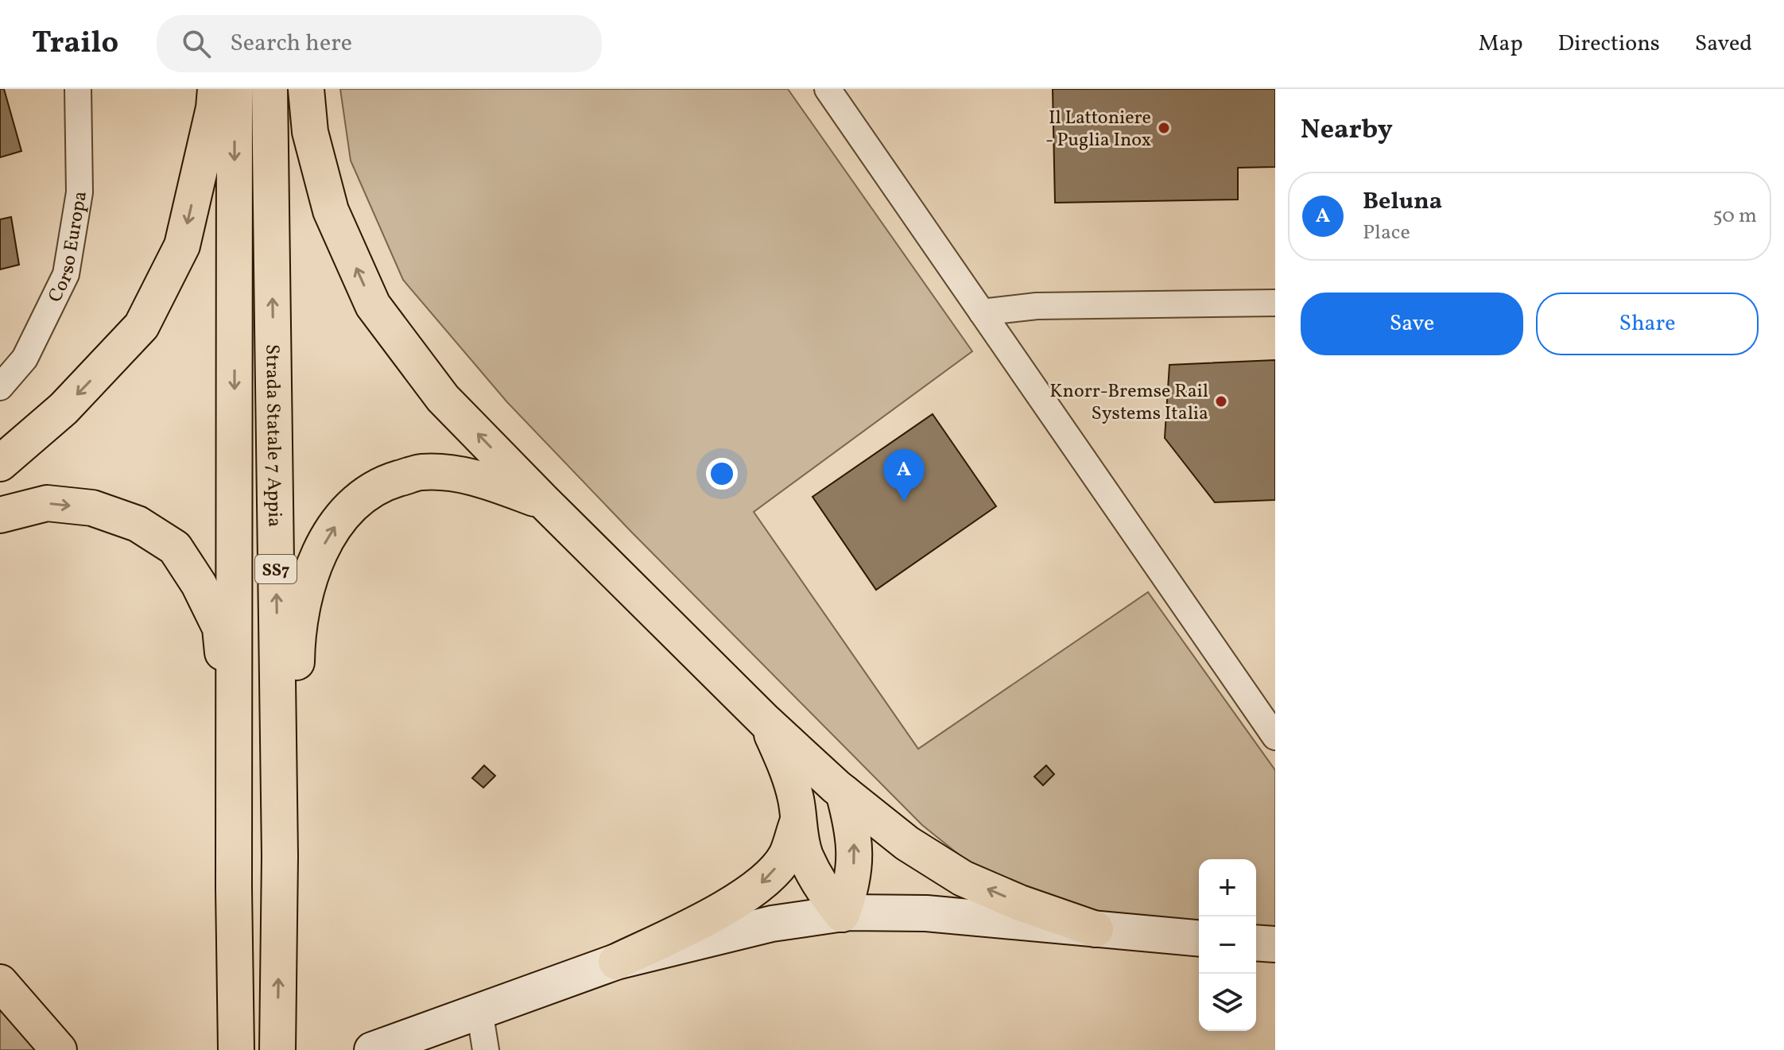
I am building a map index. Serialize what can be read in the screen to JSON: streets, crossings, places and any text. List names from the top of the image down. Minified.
{"streets":{"highway":["Strada Statale 7 Appia","SS7"],"street":["Corso Europa"]},"places":["Il Lattoniere - Puglia Inox","Knorr-Bremse Rail Systems Italia"],"page":{"header":"Trailo","search":"Search here","nav":["Map","Directions","Saved"],"heading":"Nearby","list":[{"mark":"A","name":"Beluna","note":"Place","value":"50 m"}],"buttons":["Save","Share"],"pins":"A","map_buttons":["+","−"]}}
